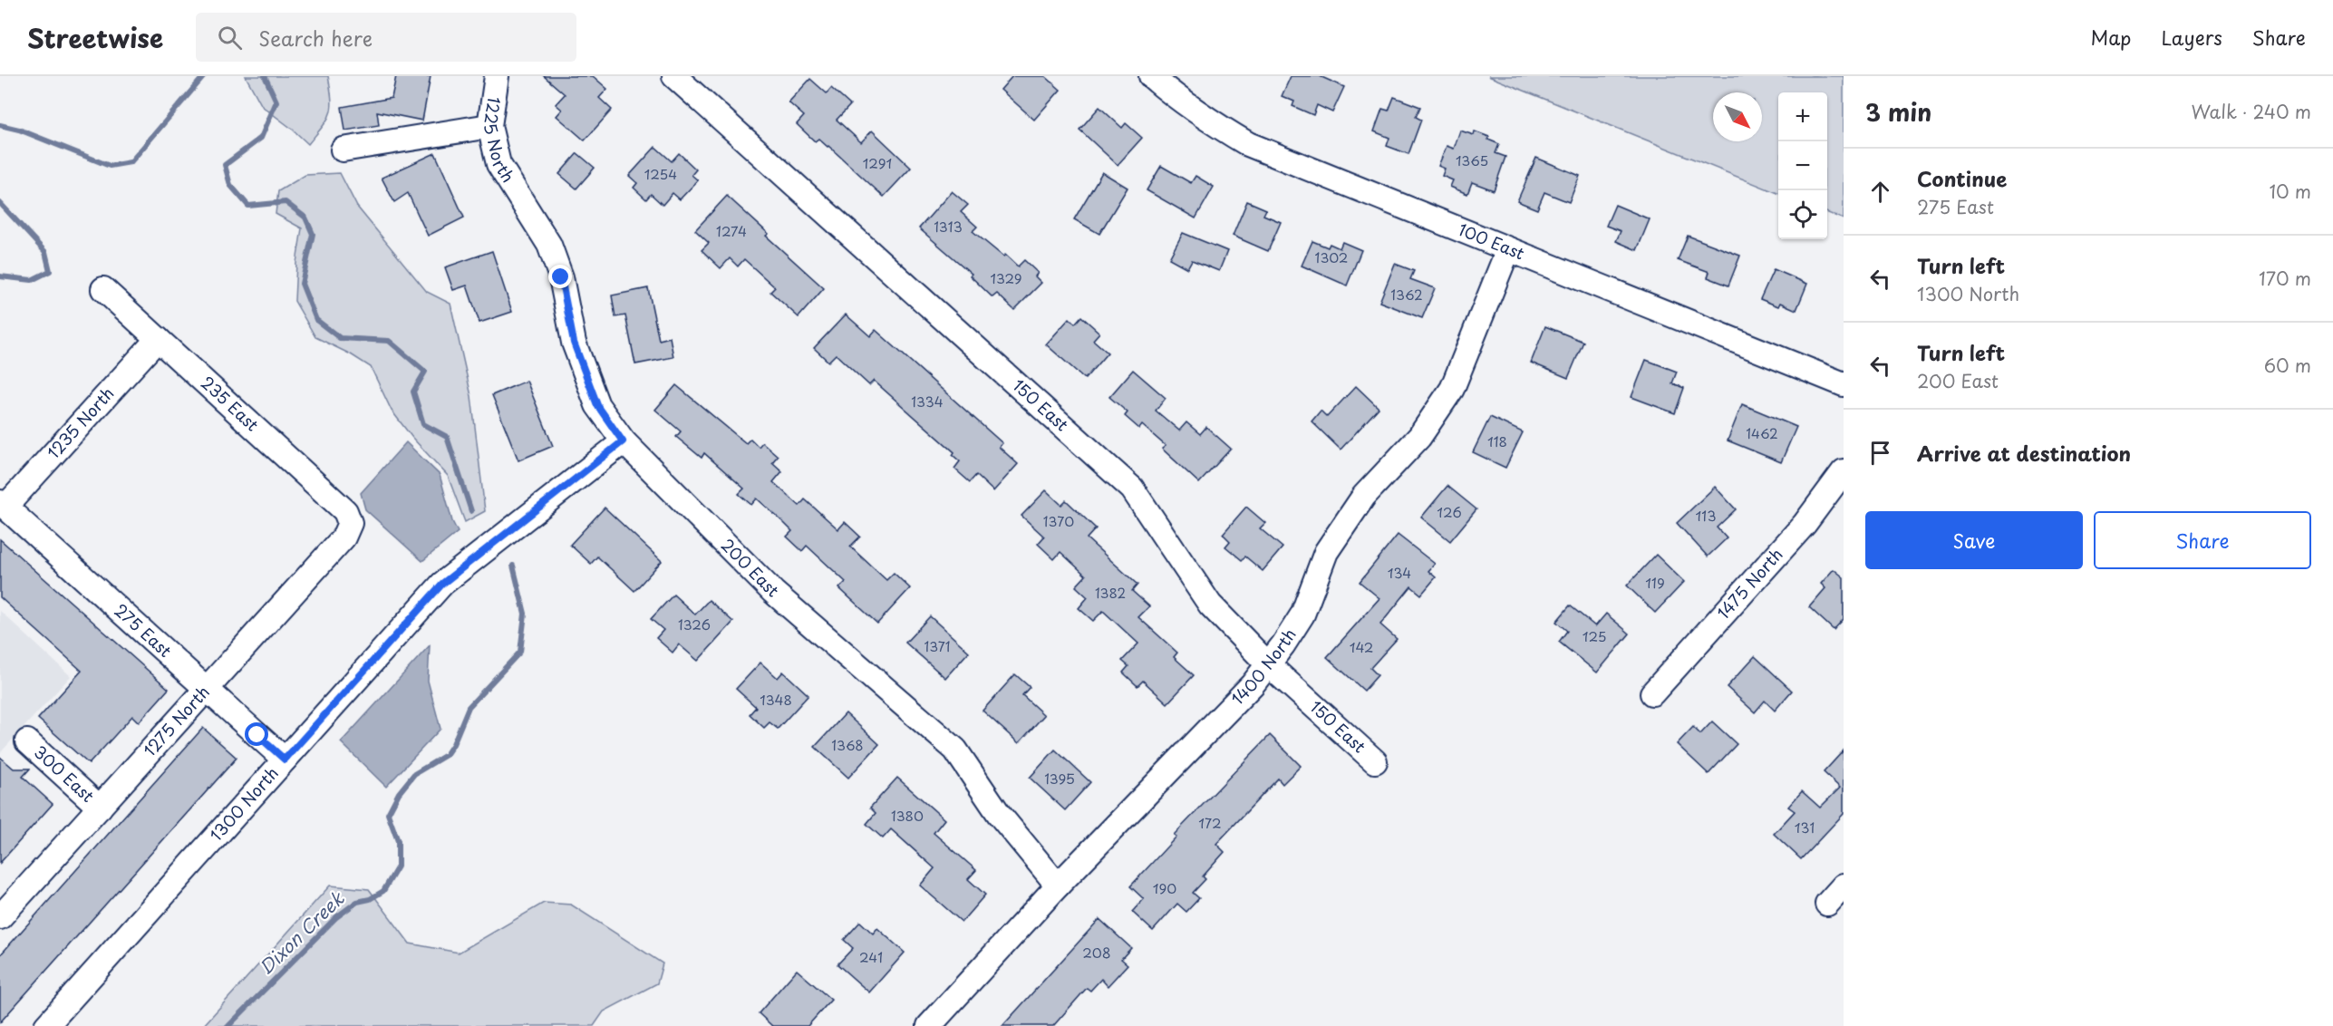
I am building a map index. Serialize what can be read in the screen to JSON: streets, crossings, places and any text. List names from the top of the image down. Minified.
{"streets":{"street":["1225 North","100 East","235 East","150 East","1235 North","200 East","1475 North","275 East","1400 North","1275 North","300 East","1300 North"]},"crossings":[["1225 North","200 East"],["100 East","1400 North"],["235 East","1235 North"],["235 East","1275 North"],["150 East","1400 North"],["1235 North","275 East"],["200 East","1400 North"],["200 East","1300 North"],["275 East","1275 North"],["275 East","1300 North"],["1275 North","300 East"]],"water":["Dixon Creek"],"house_numbers":["1365","1291","1254","1313","1274","1302","1329","1362","1334","1462","118","126","113","1370","134","119","1382","1326","125","1371","142","1348","1368","1395","1380","172","131","190","208","241"],"north":"bottom right","page":{"header":"Streetwise","search":"Search here","nav":["Map","Layers","Share"],"heading":["3 min","Walk · 240 m"],"map_buttons":["+","−"],"list":[["Continue","275 East","10 m"],["Turn left","1300 North","170 m"],["Turn left","200 East","60 m"],"Arrive at destination"],"buttons":["Save","Share"]}}
